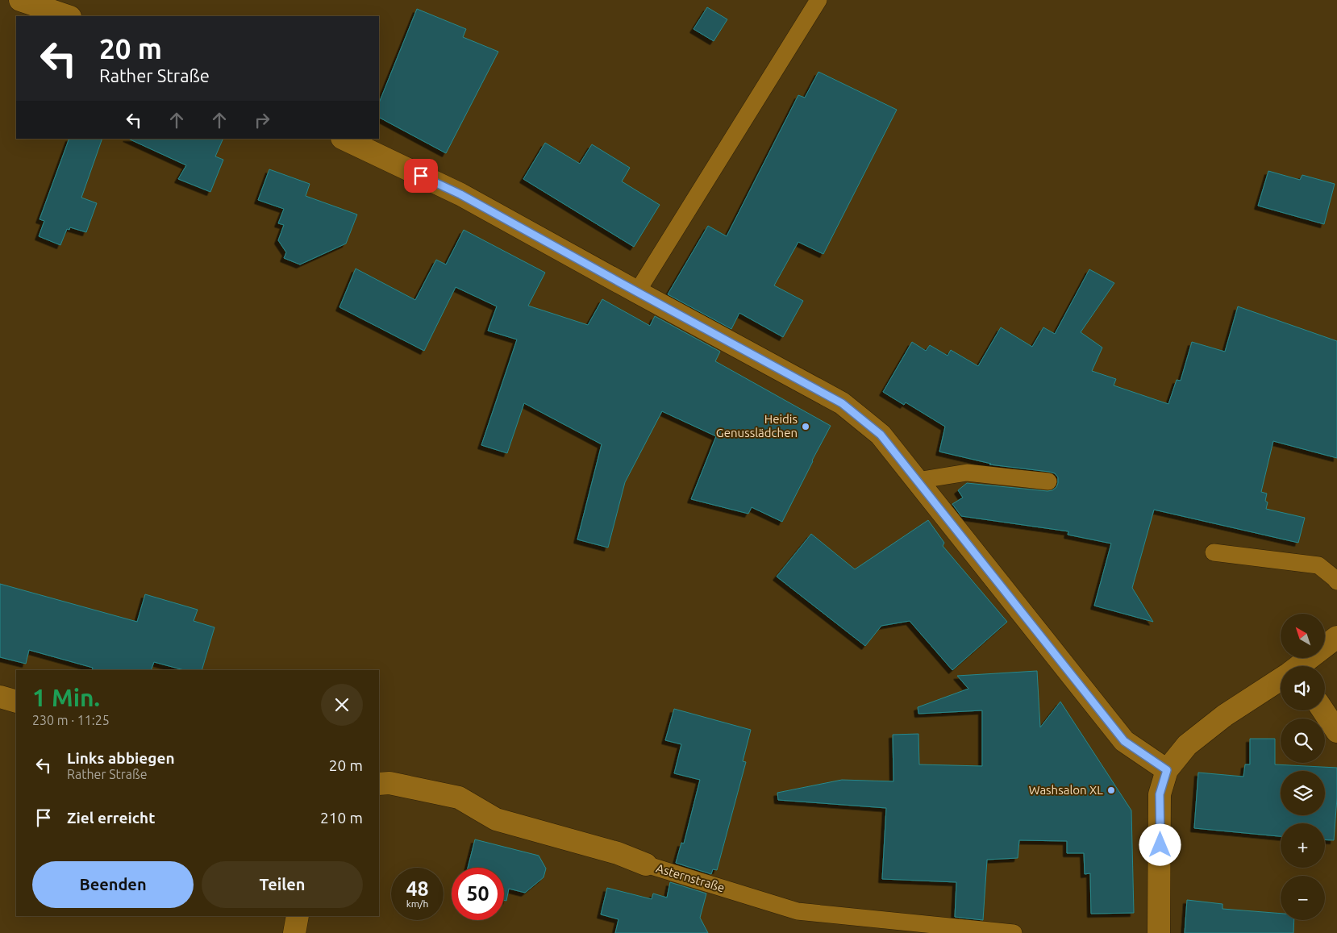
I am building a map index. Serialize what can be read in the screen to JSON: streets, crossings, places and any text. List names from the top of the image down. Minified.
{"streets":{"street":["Asternstraße"]},"places":["Heidis Genusslädchen","Washsalon XL"],"north":"top left","page":{"turn":["20 m","Rather Straße"],"map_buttons":["+","−"],"heading":["1 Min.","230 m · 11:25"],"list":[{"name":"Links abbiegen","note":"Rather Straße","value":"20 m"},{"name":"Ziel erreicht","value":"210 m"}],"buttons":["Beenden","Teilen"],"speed":"48 km/h","limit":"50"}}
